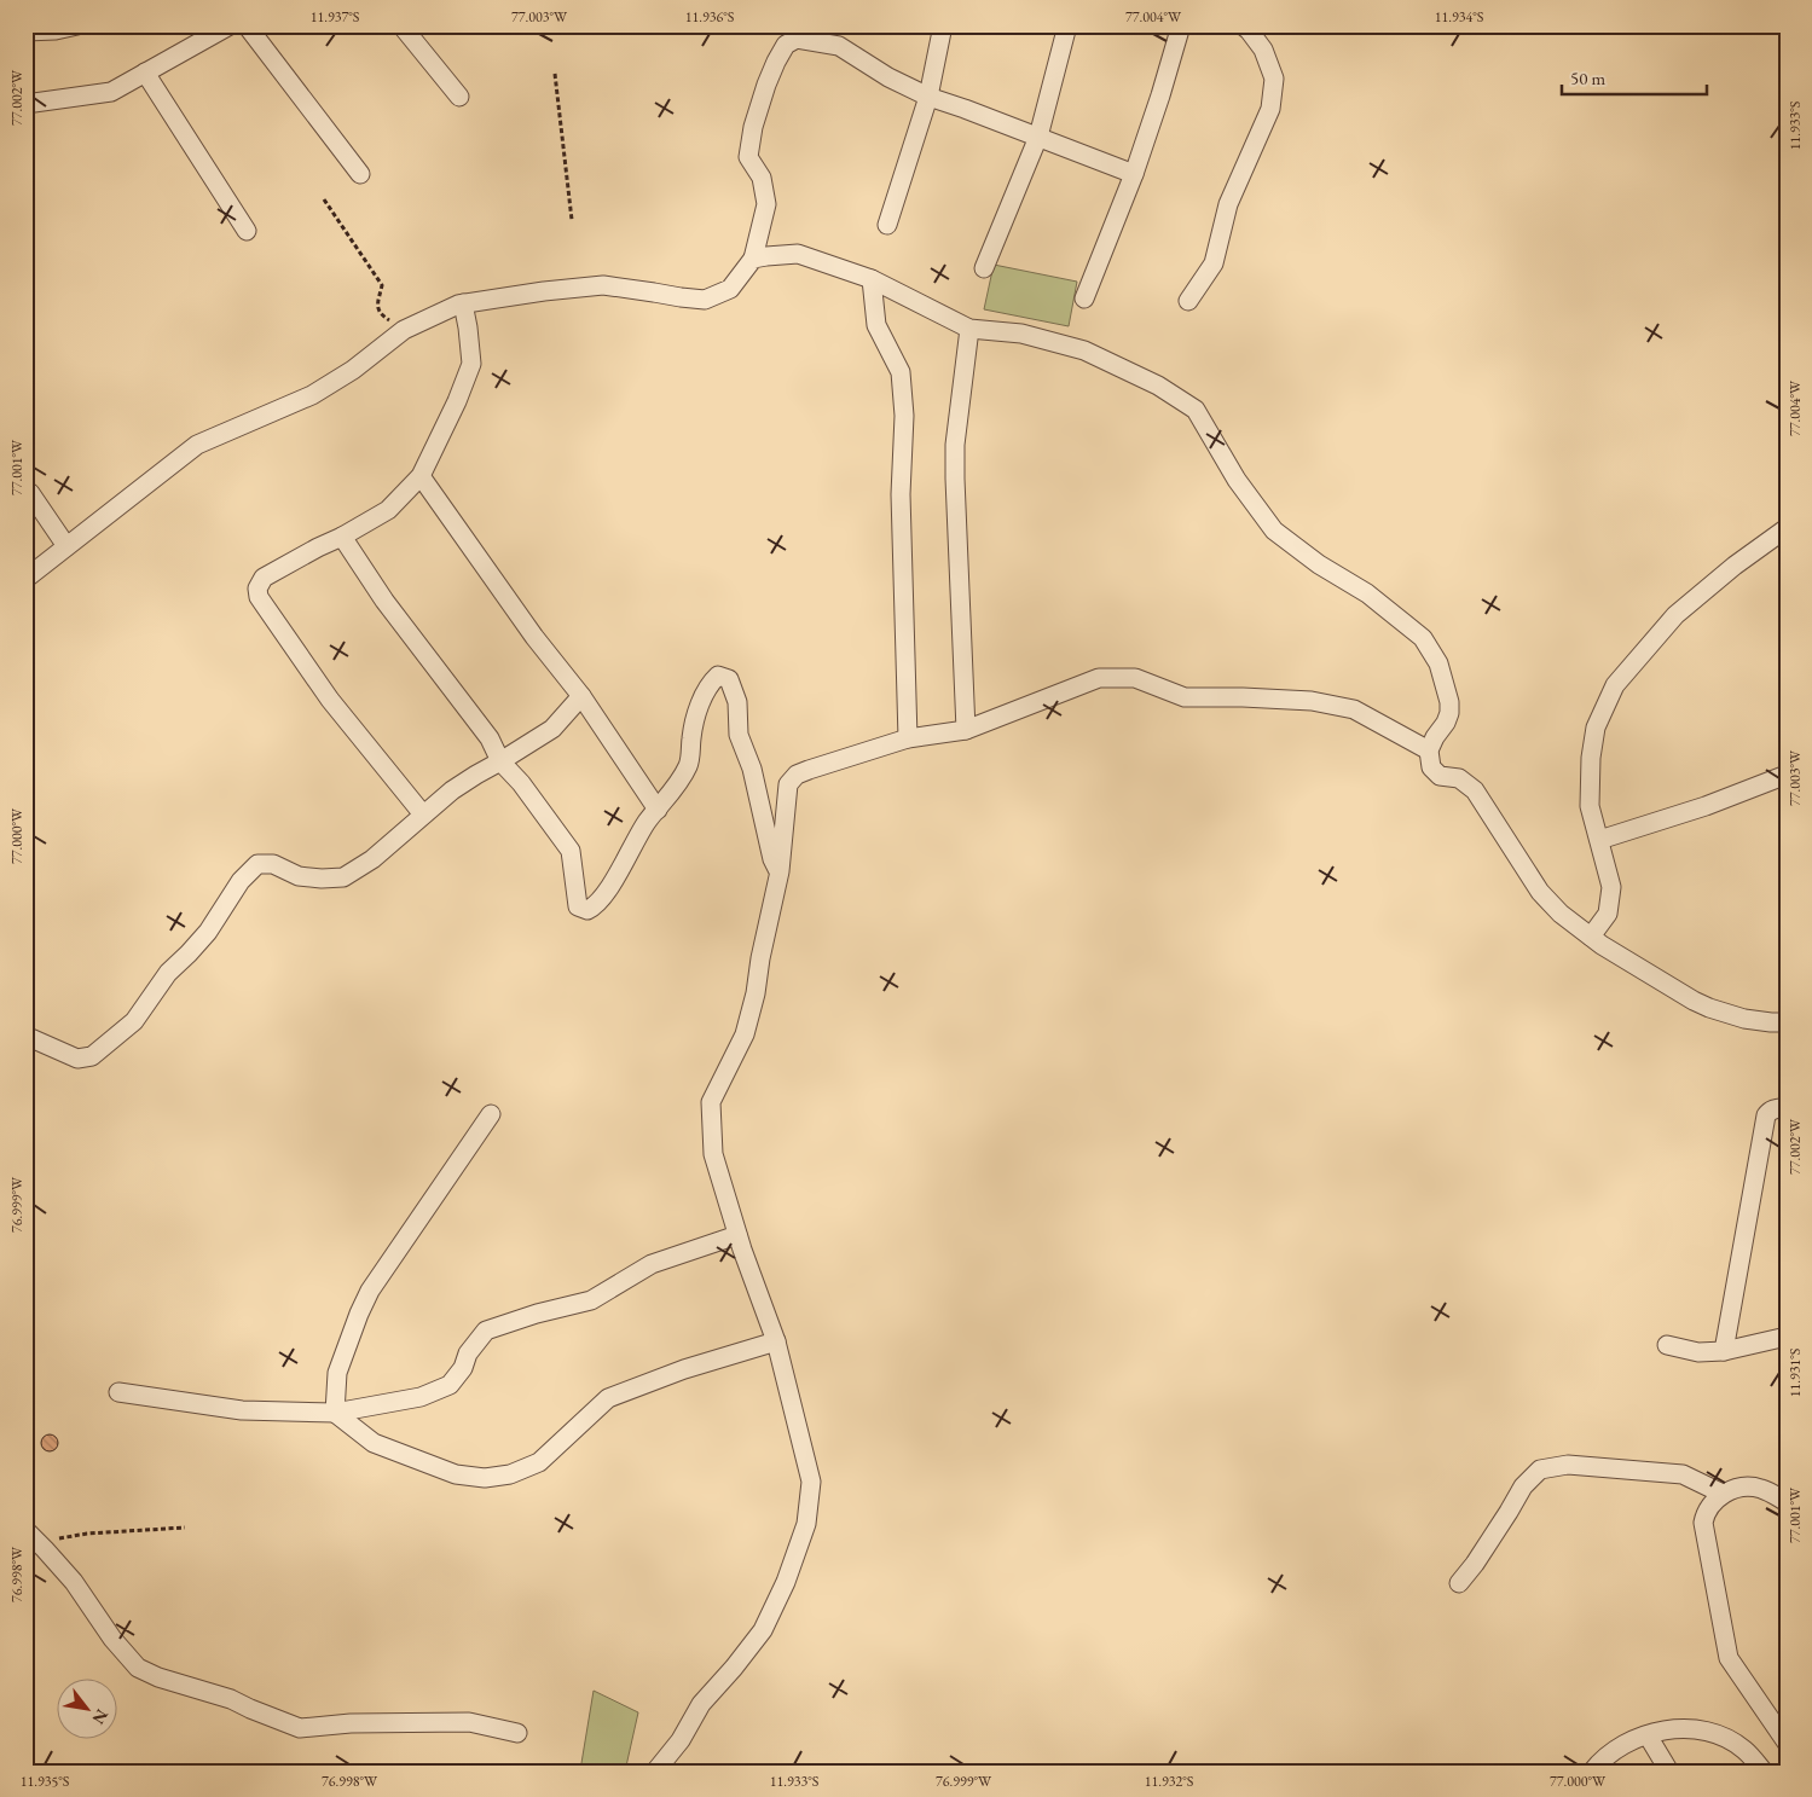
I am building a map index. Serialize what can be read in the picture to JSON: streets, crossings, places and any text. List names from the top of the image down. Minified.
{"scale_bar":"50 m","north":"bottom right","coordinates":["11.937°S","77.003°W","11.936°S","77.004°W","11.934°S","77.002°W","11.933°S","77.001°W","77.000°W","76.999°W","11.931°S","76.998°W","11.935°S","11.932°S"]}
